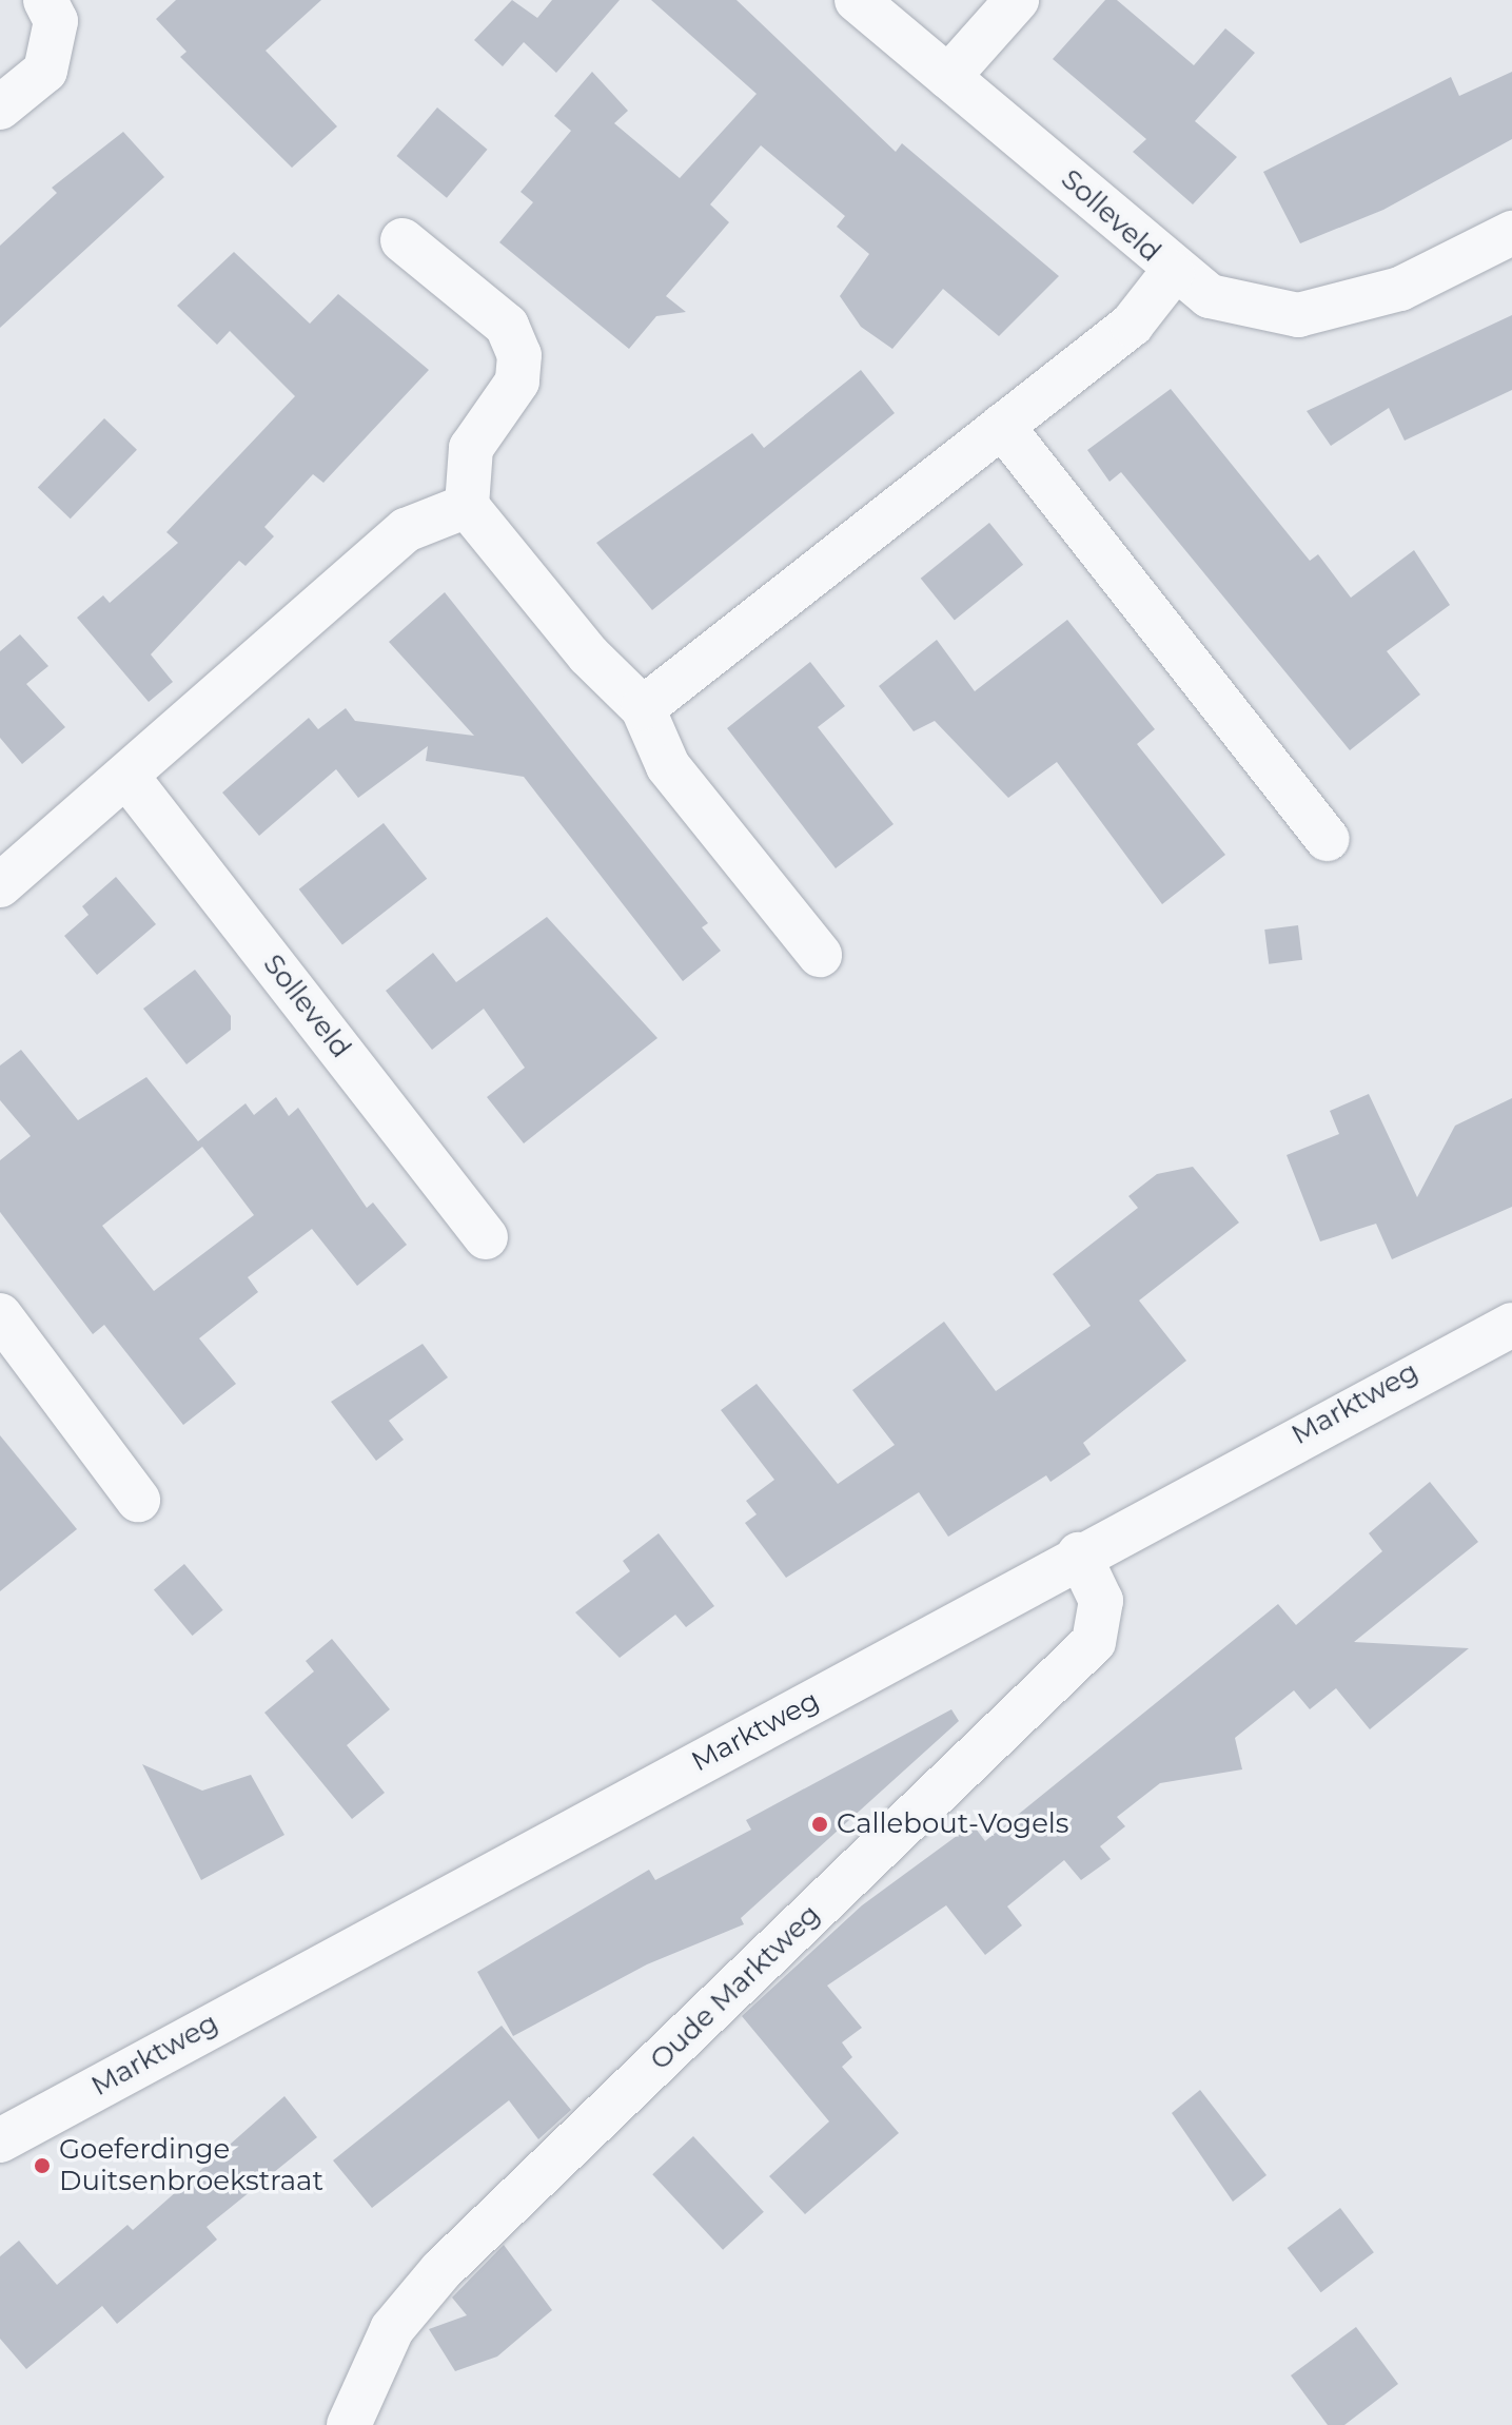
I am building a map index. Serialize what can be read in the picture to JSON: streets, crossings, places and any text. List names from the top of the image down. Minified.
{"streets":{"street":["Solleveld","Marktweg","Oude Marktweg"]},"crossings":[["Marktweg","Oude Marktweg"]],"places":["Callebout-Vogels","Goeferdinge Duitsenbroekstraat"]}
